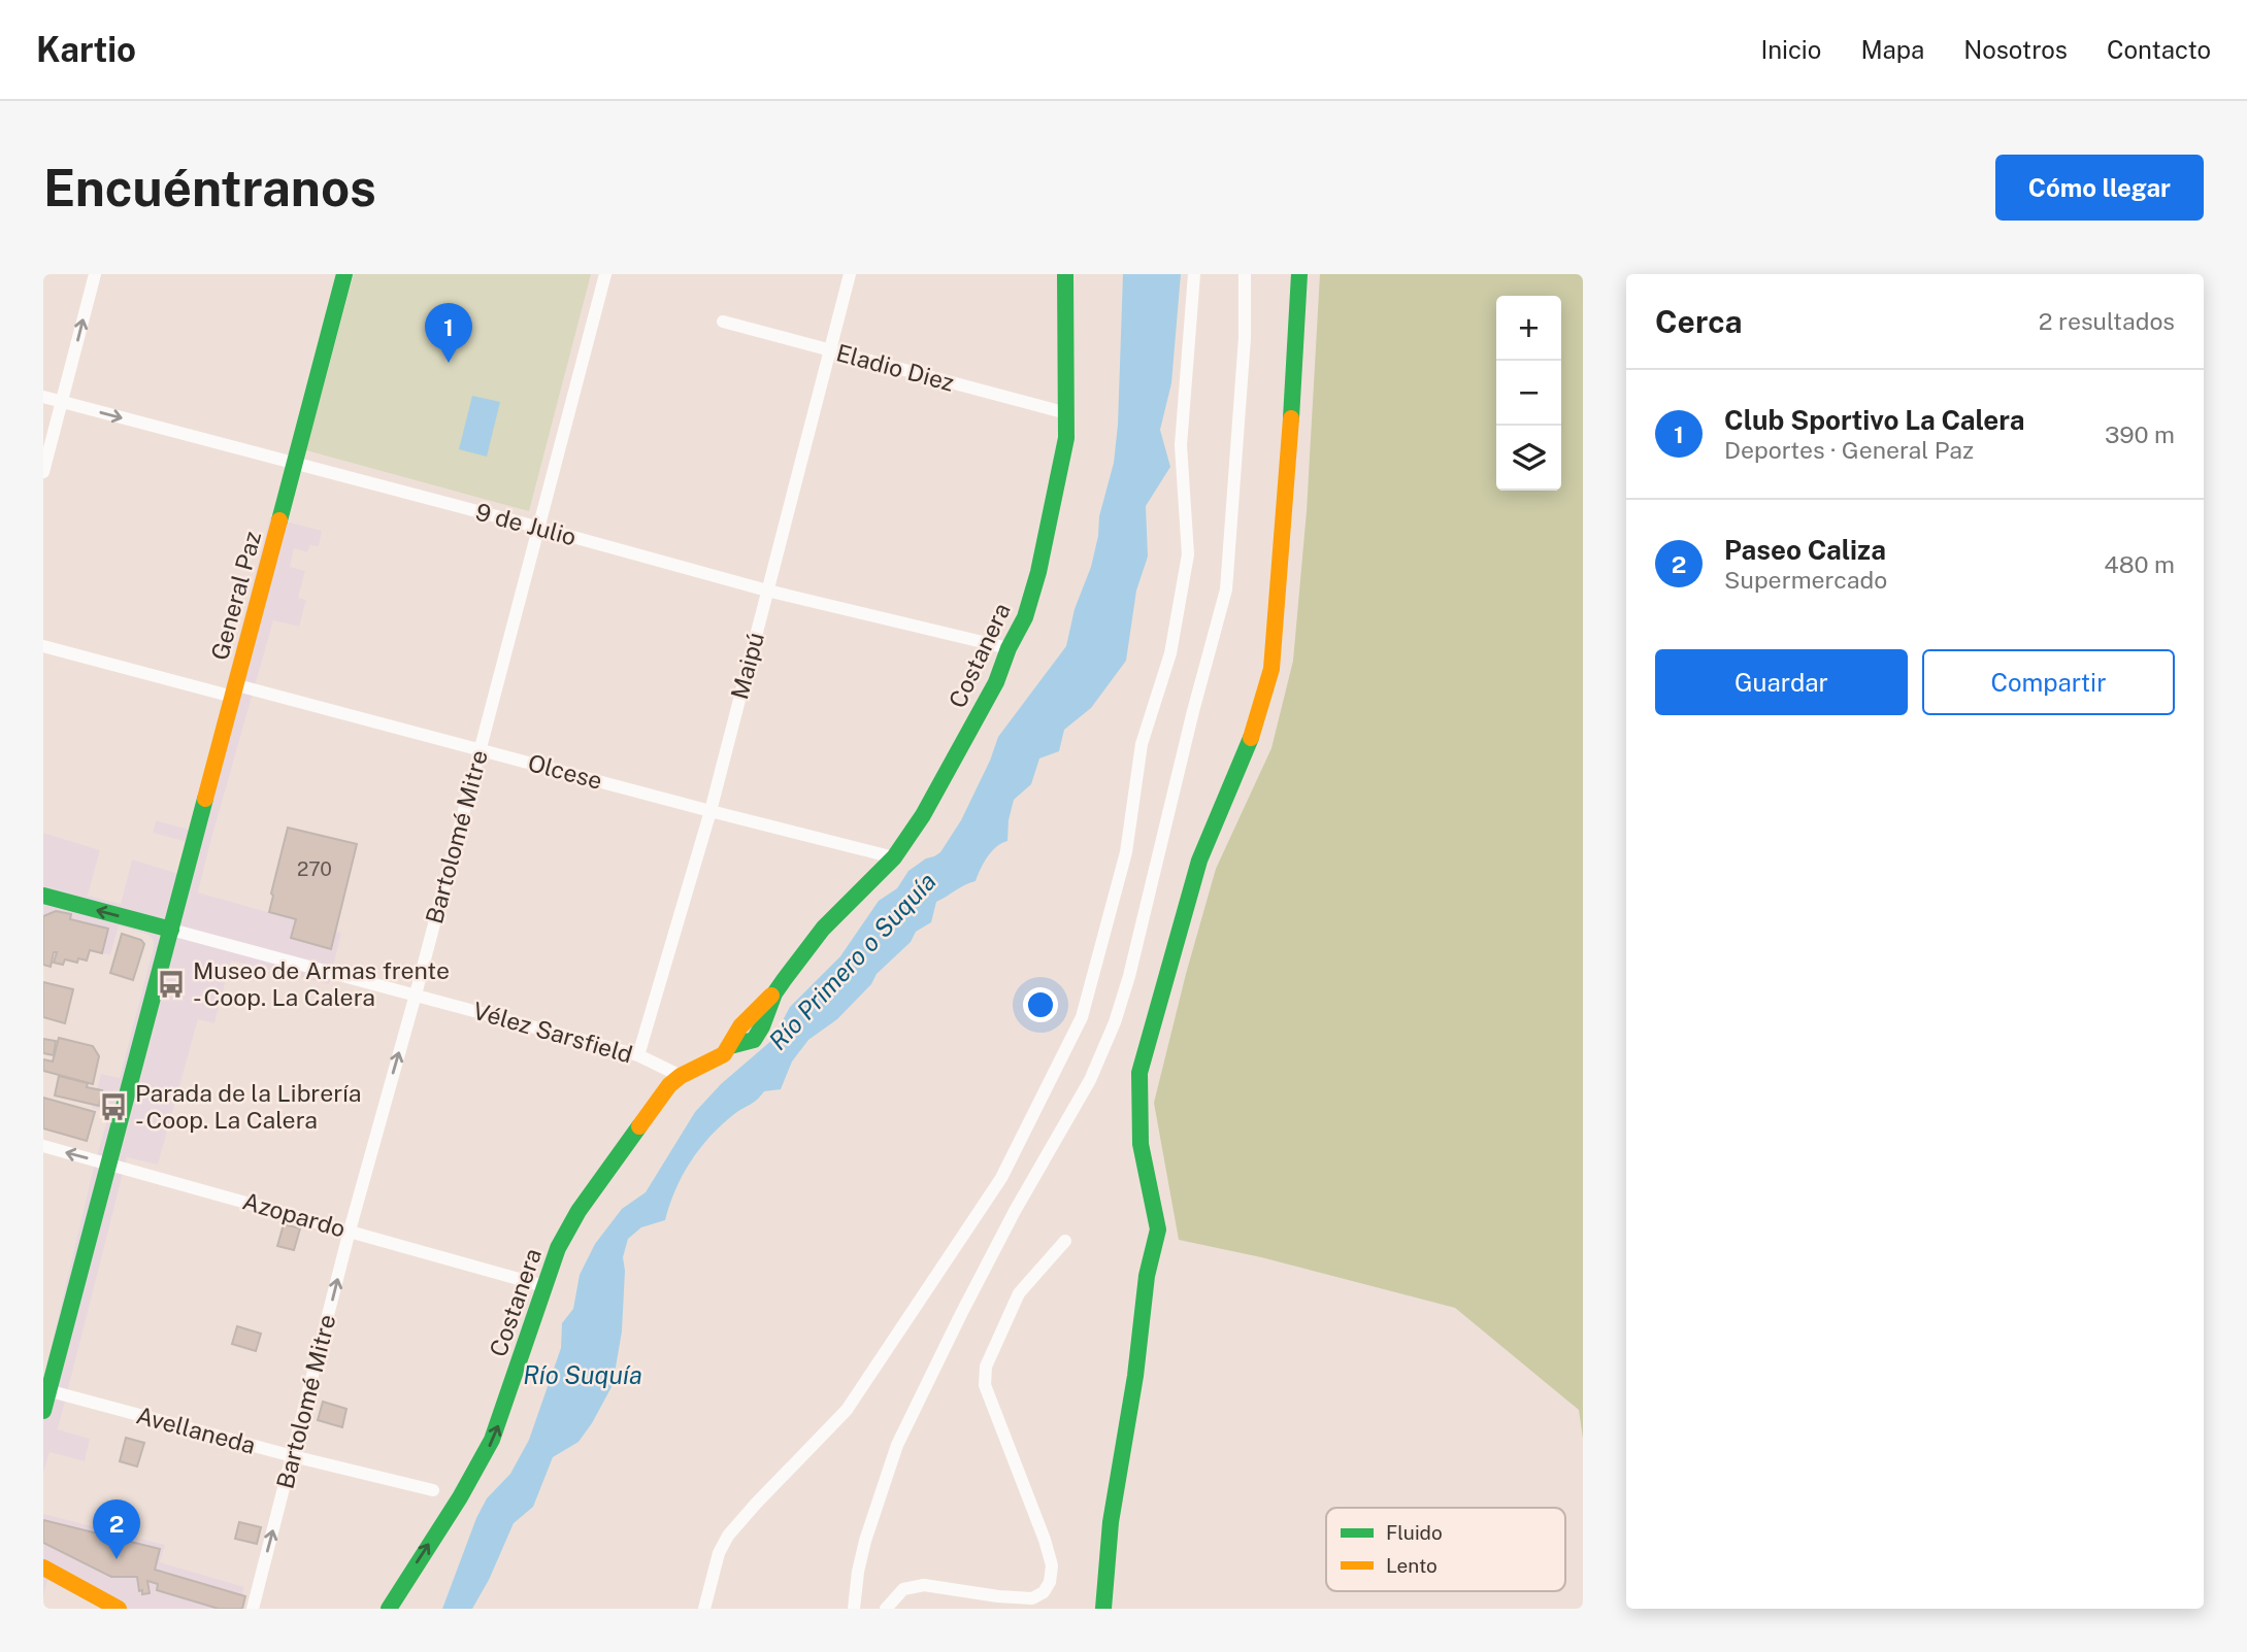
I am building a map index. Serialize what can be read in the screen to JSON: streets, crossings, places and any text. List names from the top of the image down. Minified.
{"streets":{"street":["Eladio Diez","9 de Julio","General Paz","Costanera","Maipú","Olcese","Bartolomé Mitre","Vélez Sarsfield","Azopardo","Avellaneda"]},"crossings":[["Eladio Diez","Costanera"],["Eladio Diez","Maipú"],["9 de Julio","General Paz"],["9 de Julio","Costanera"],["9 de Julio","Maipú"],["9 de Julio","Bartolomé Mitre"],["General Paz","Olcese"],["General Paz","Vélez Sarsfield"],["General Paz","Azopardo"],["General Paz","Avellaneda"],["Costanera","Olcese"],["Costanera","Vélez Sarsfield"],["Costanera","Azopardo"],["Maipú","Olcese"],["Maipú","Vélez Sarsfield"],["Olcese","Bartolomé Mitre"],["Bartolomé Mitre","Vélez Sarsfield"],["Bartolomé Mitre","Azopardo"],["Bartolomé Mitre","Avellaneda"]],"one_way":["Bartolomé Mitre"],"water":["Río Primero o Suquía","Río Suquía"],"places":{"bus stop":["Museo de Armas frente - Coop. La Calera","Parada de la Librería - Coop. La Calera"]},"house_numbers":["270"],"legend":["Fluido","Lento"],"page":{"header":"Kartio","nav":["Inicio","Mapa","Nosotros","Contacto"],"buttons":["Cómo llegar",["Guardar","Compartir"]],"title":"Encuéntranos","heading":["Cerca","2 resultados"],"map_buttons":["+","−"],"pins":["1","2"],"list":[{"mark":"1","name":"Club Sportivo La Calera","note":"Deportes · General Paz","value":"390 m"},{"mark":"2","name":"Paseo Caliza","note":"Supermercado","value":"480 m"}]}}
